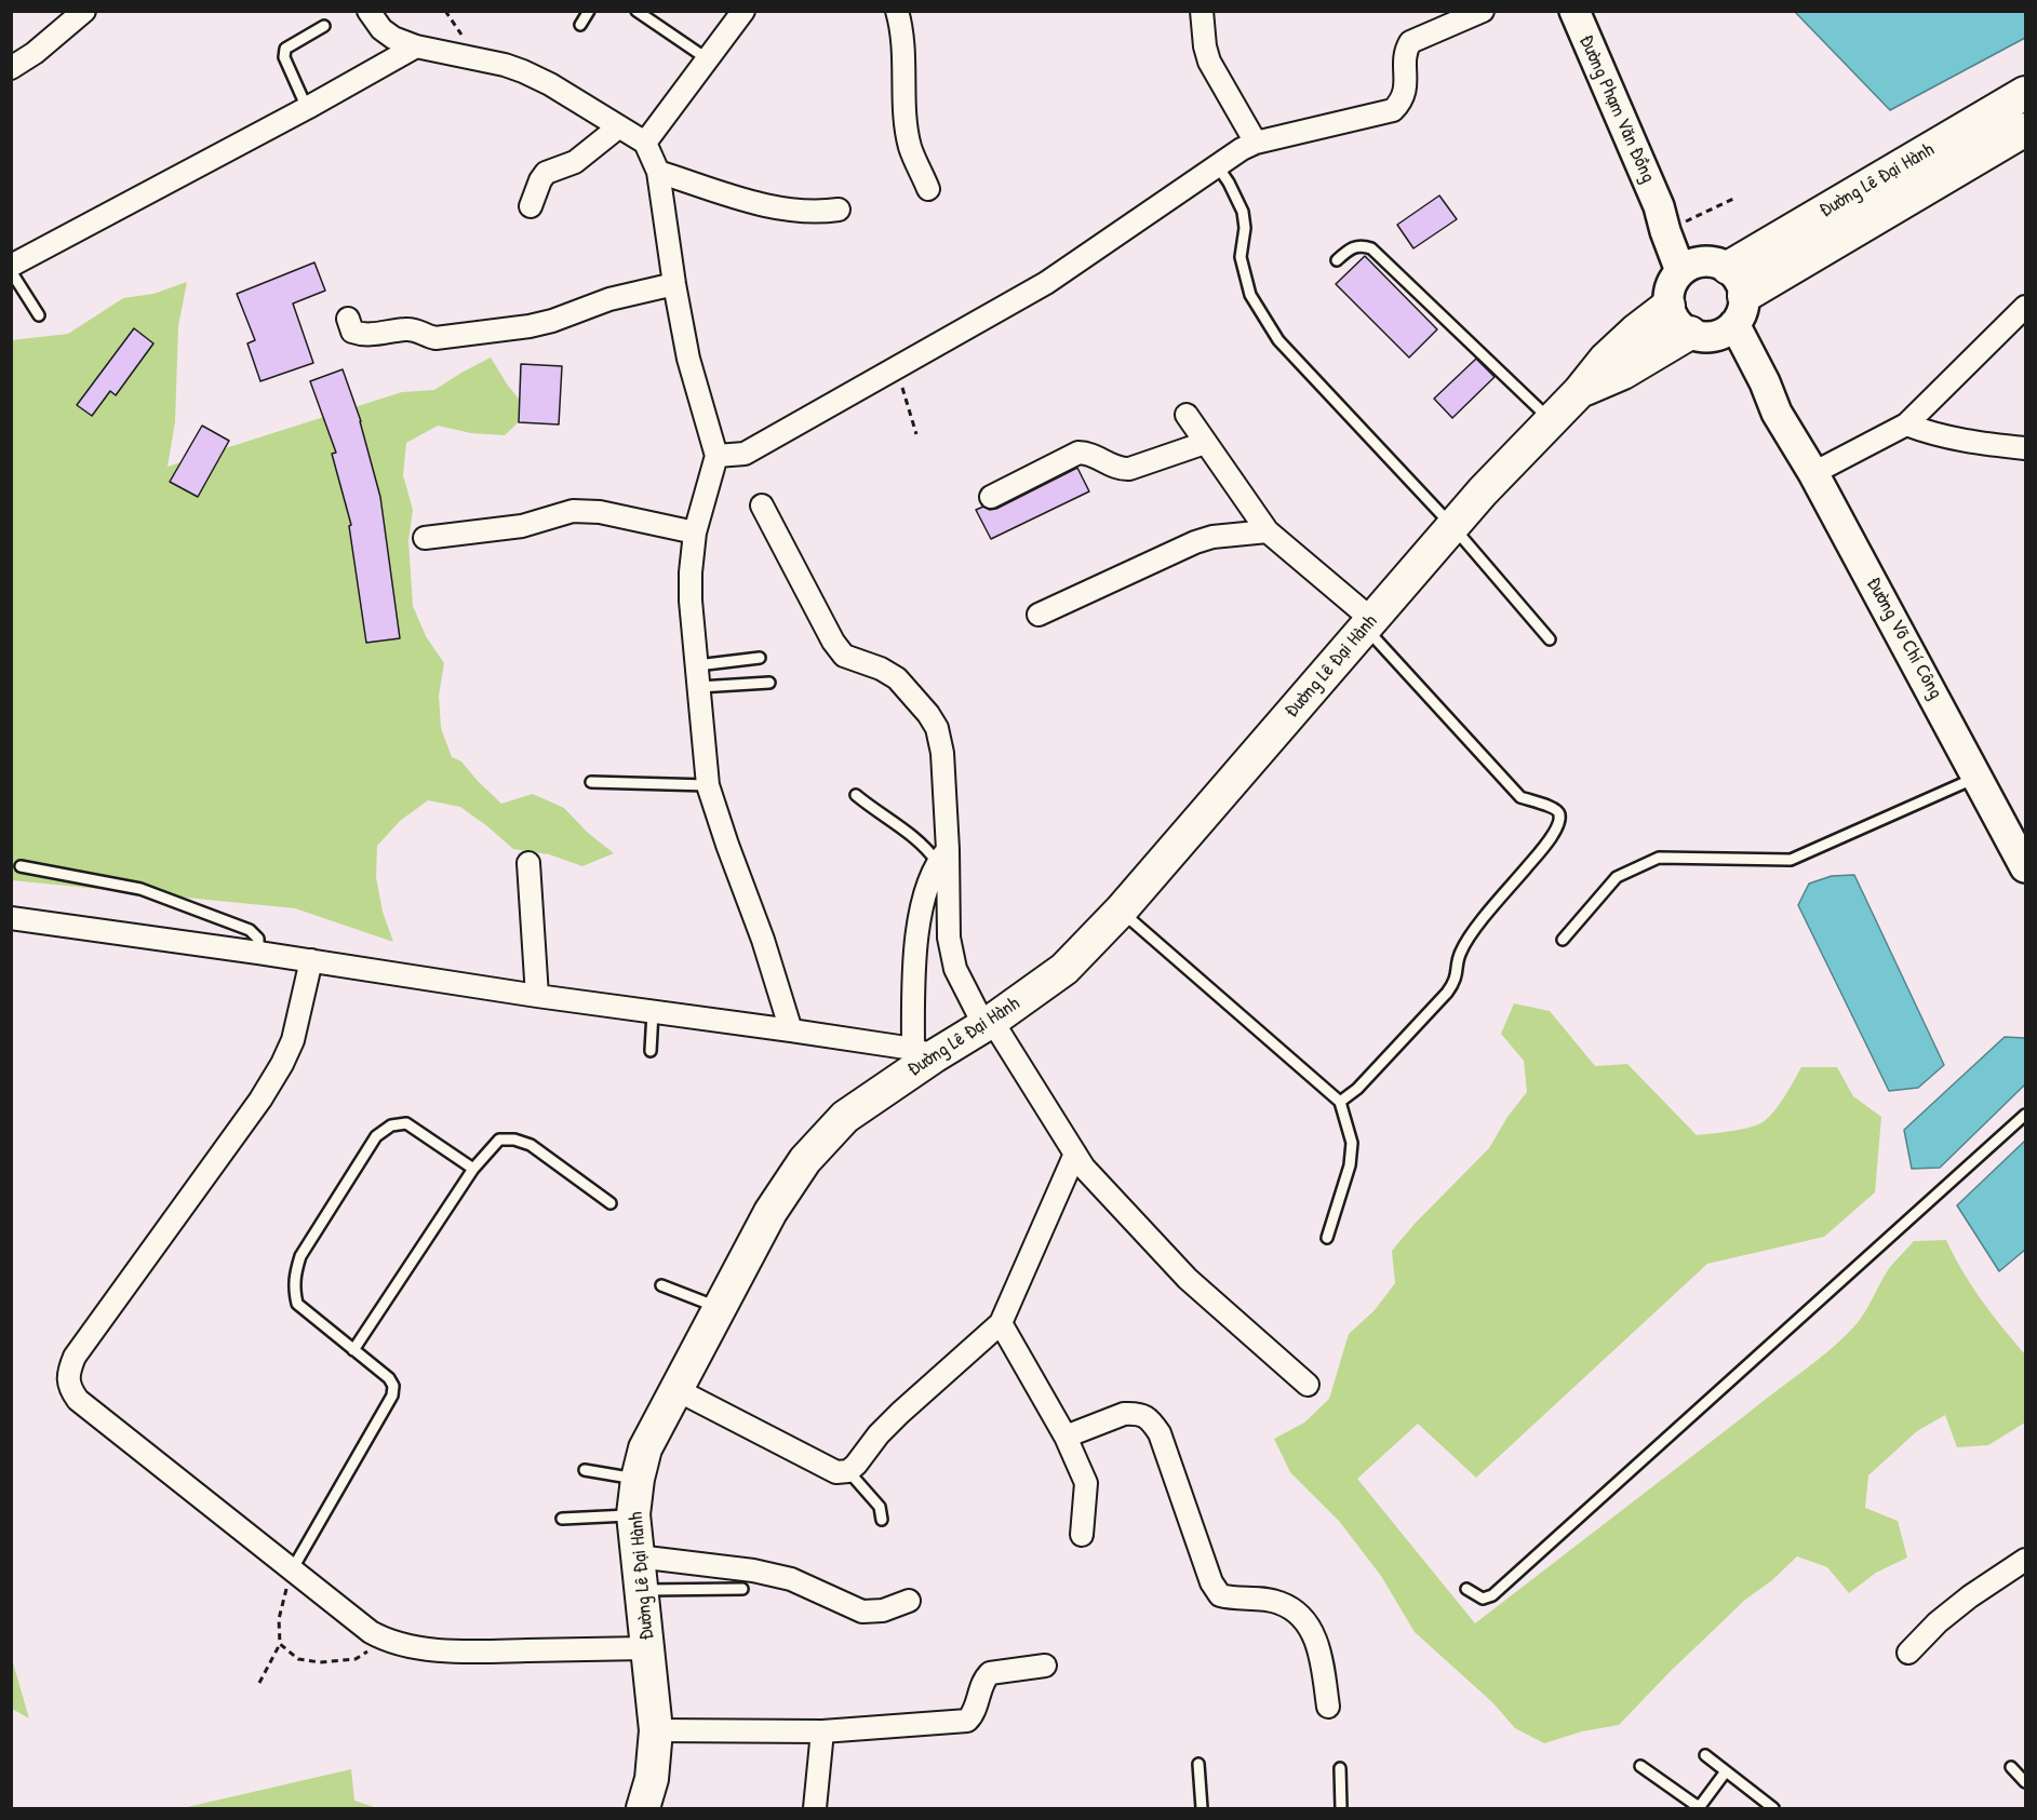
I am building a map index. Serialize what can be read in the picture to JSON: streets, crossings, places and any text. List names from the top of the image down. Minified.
{"streets":{"main road":["Đường Phạm Văn Đồng","Đường Lê Đại Hành","Đường Võ Chí Công"]},"crossings":[["Đường Phạm Văn Đồng","Đường Lê Đại Hành"],["Đường Phạm Văn Đồng","Đường Võ Chí Công"],["Đường Lê Đại Hành","Đường Võ Chí Công"]]}
